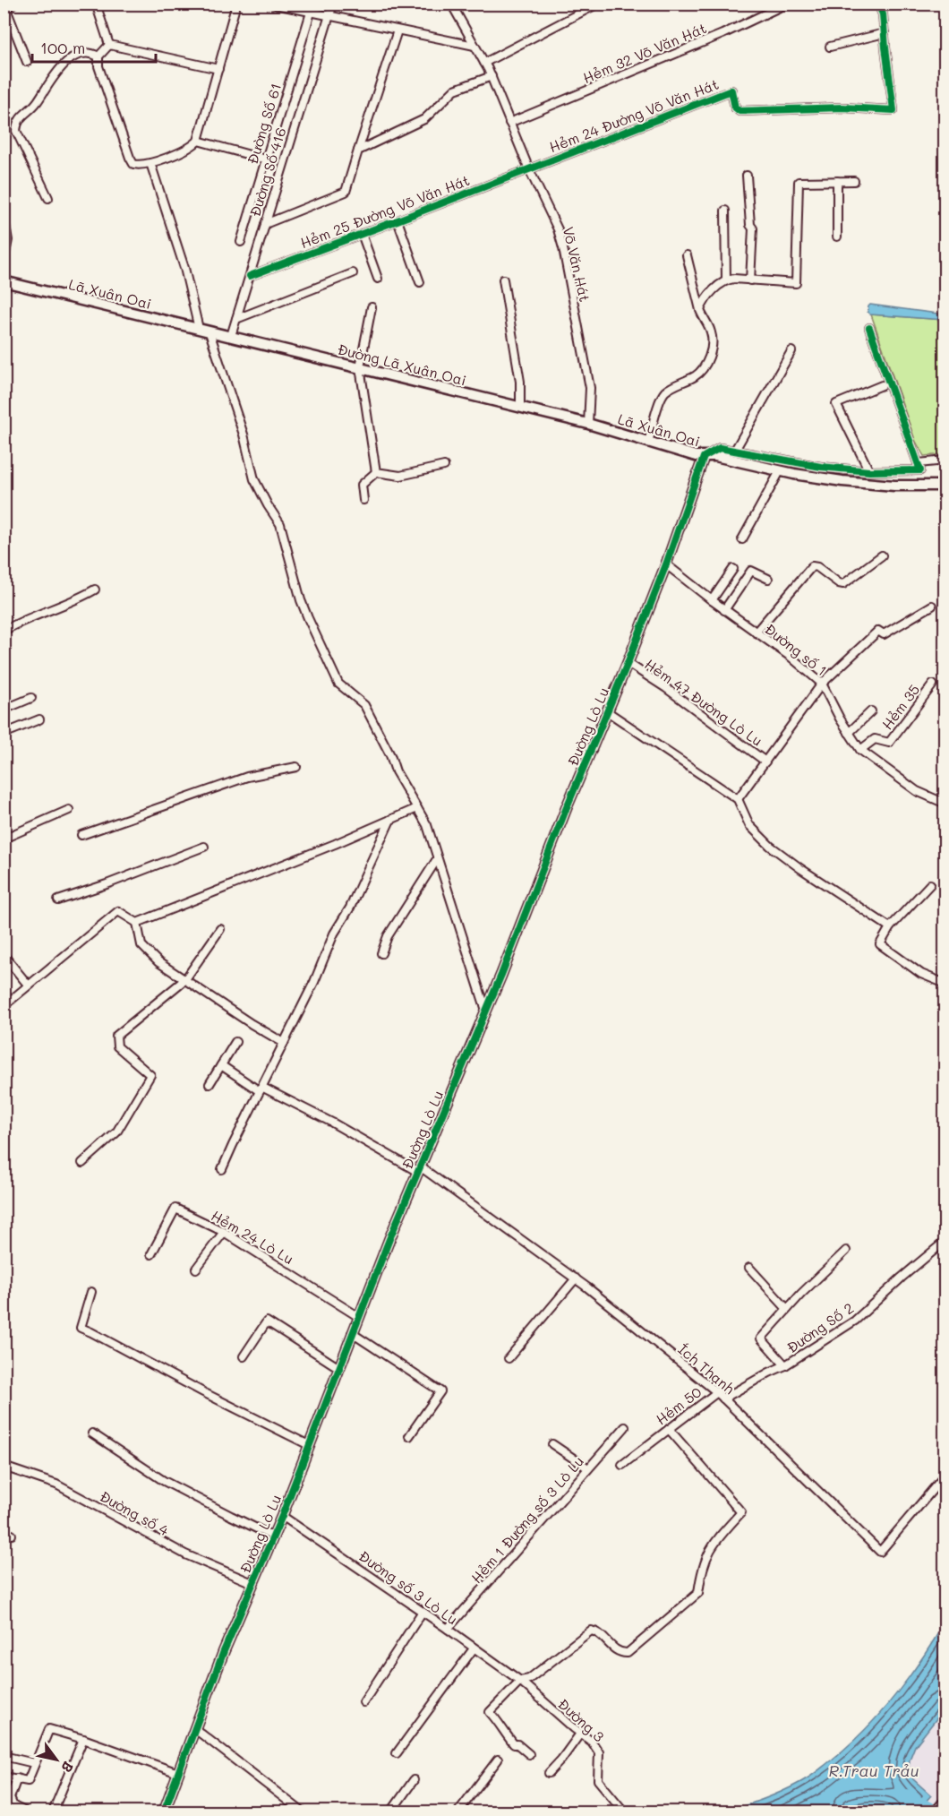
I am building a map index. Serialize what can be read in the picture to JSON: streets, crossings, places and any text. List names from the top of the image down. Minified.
{"streets":{"main road":["Lã Xuân Oai","Đường Lã Xuân Oai"],"street":["Hẻm 32 Võ Văn Hát","Hẻm 24 Đường Võ Văn Hát","Đường Số 61","Đường Số 416","Hẻm 25 Đường Võ Văn Hát","Võ Văn Hát","Đường số 1","Hẻm 47 Đường Lò Lu","Hẻm 35","Đường Lò Lu","Hẻm 24 Lò Lu","Đường Số 2","Ích Thạnh","Hẻm 50","Đường số 4","Hẻm 1 Đường số 3 Lò Lu","Đường số 3 Lò Lu","Đường 3"]},"crossings":[["Hẻm 32 Võ Văn Hát","Võ Văn Hát"],["Hẻm 24 Đường Võ Văn Hát","Hẻm 25 Đường Võ Văn Hát"],["Hẻm 24 Đường Võ Văn Hát","Võ Văn Hát"],["Đường Số 416","Hẻm 25 Đường Võ Văn Hát"],["Đường Số 416","Đường Lã Xuân Oai"],["Hẻm 25 Đường Võ Văn Hát","Võ Văn Hát"],["Võ Văn Hát","Lã Xuân Oai"],["Võ Văn Hát","Đường Lã Xuân Oai"],["Lã Xuân Oai","Đường Lã Xuân Oai"],["Lã Xuân Oai","Đường Lò Lu"],["Đường số 1","Hẻm 35"],["Đường số 1","Đường Lò Lu"],["Hẻm 47 Đường Lò Lu","Đường Lò Lu"],["Đường Lò Lu","Hẻm 24 Lò Lu"],["Đường Lò Lu","Ích Thạnh"],["Đường Lò Lu","Đường số 4"],["Đường Lò Lu","Đường số 3 Lò Lu"],["Đường Số 2","Ích Thạnh"],["Ích Thạnh","Hẻm 50"],["Hẻm 1 Đường số 3 Lò Lu","Đường số 3 Lò Lu"],["Đường số 3 Lò Lu","Đường 3"]],"water":["R.Trau Trảu"],"scale_bar":"100 m","north":"bottom right"}
